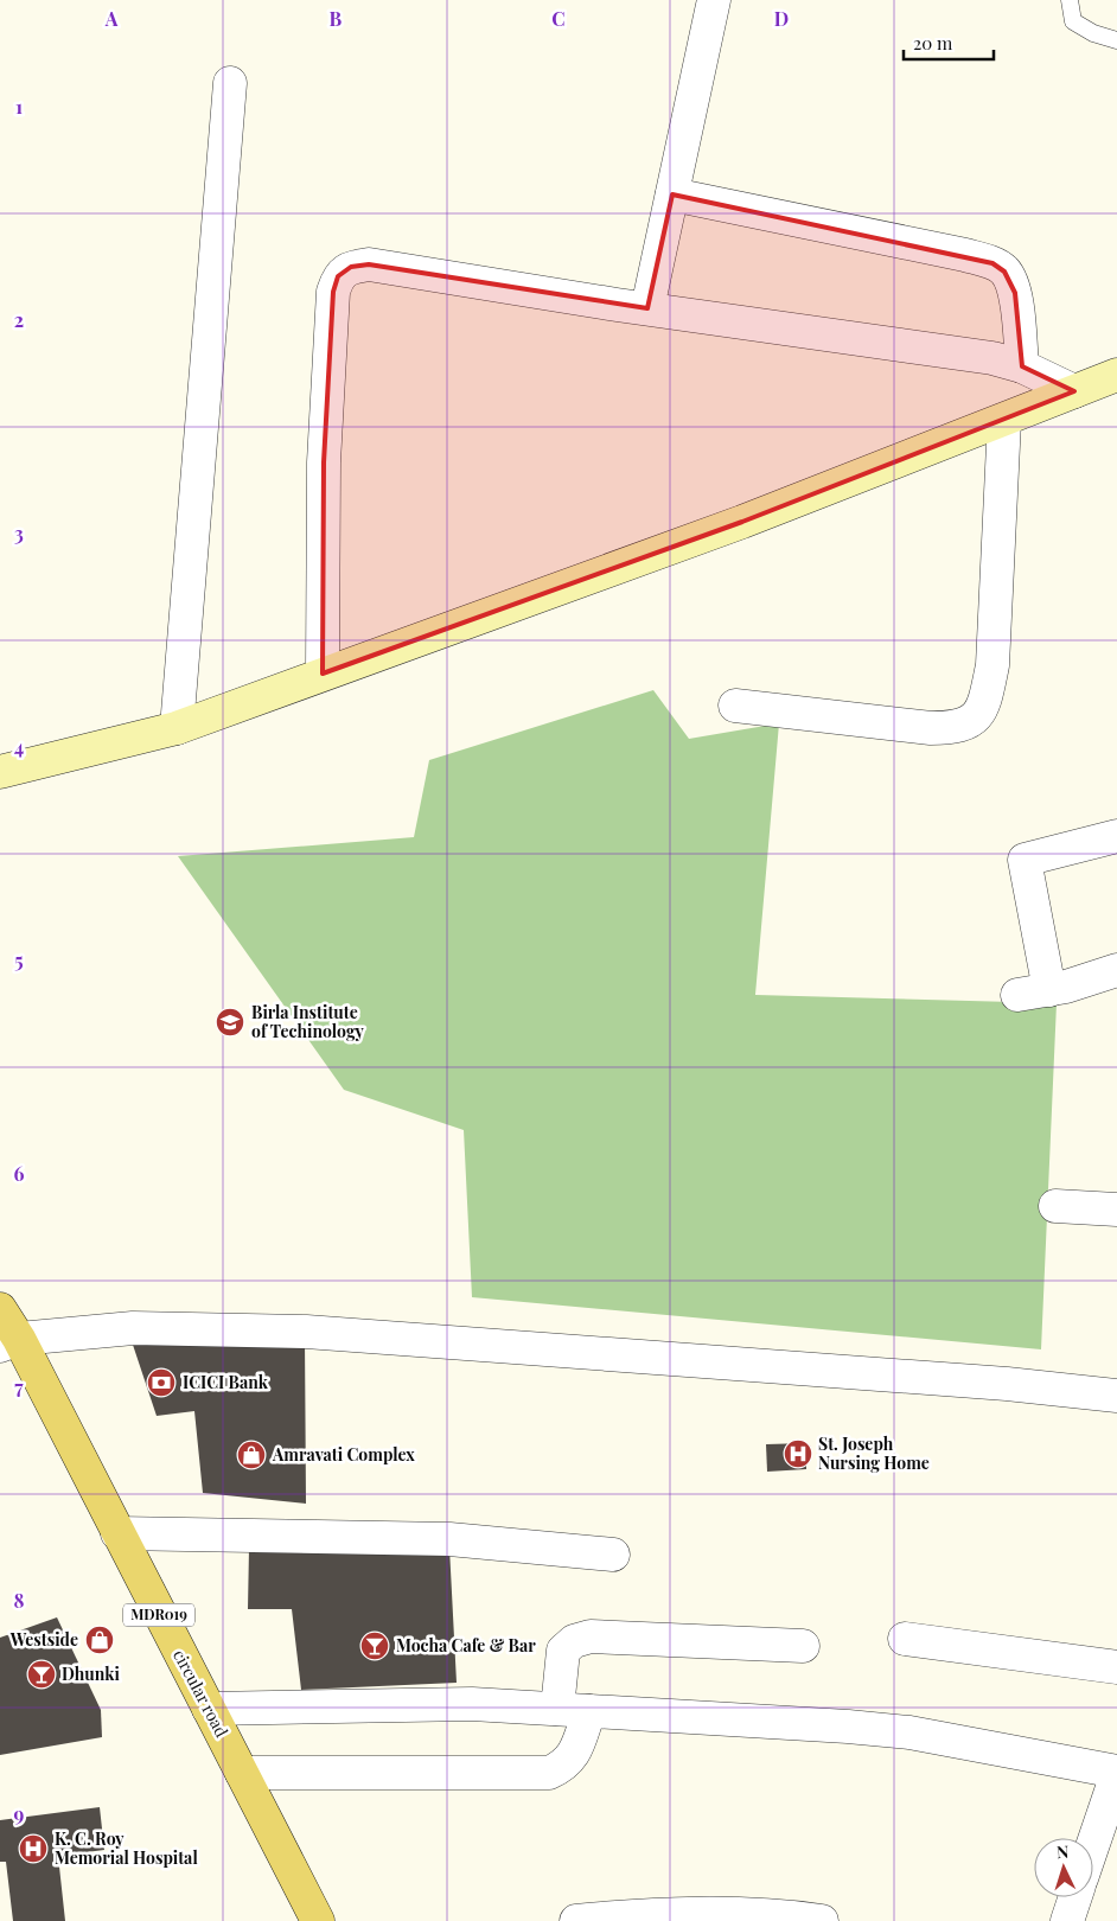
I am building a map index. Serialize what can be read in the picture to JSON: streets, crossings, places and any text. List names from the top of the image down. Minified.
{"streets":{"main road":["MDR019","circular road"]},"places":{"school or university":["Birla Institute of Techinology"],"bank":["ICICI Bank"],"hospital":["St. Joseph Nursing Home","K. C. Roy Memorial Hospital"],"shop":["Amravati Complex","Westside"],"bar":["Mocha Cafe & Bar","Dhunki"]},"scale_bar":"20 m","north":"top","grid":{"columns":["A","B","C","D"],"rows":["1","2","3","4","5","6","7","8","9"]}}
